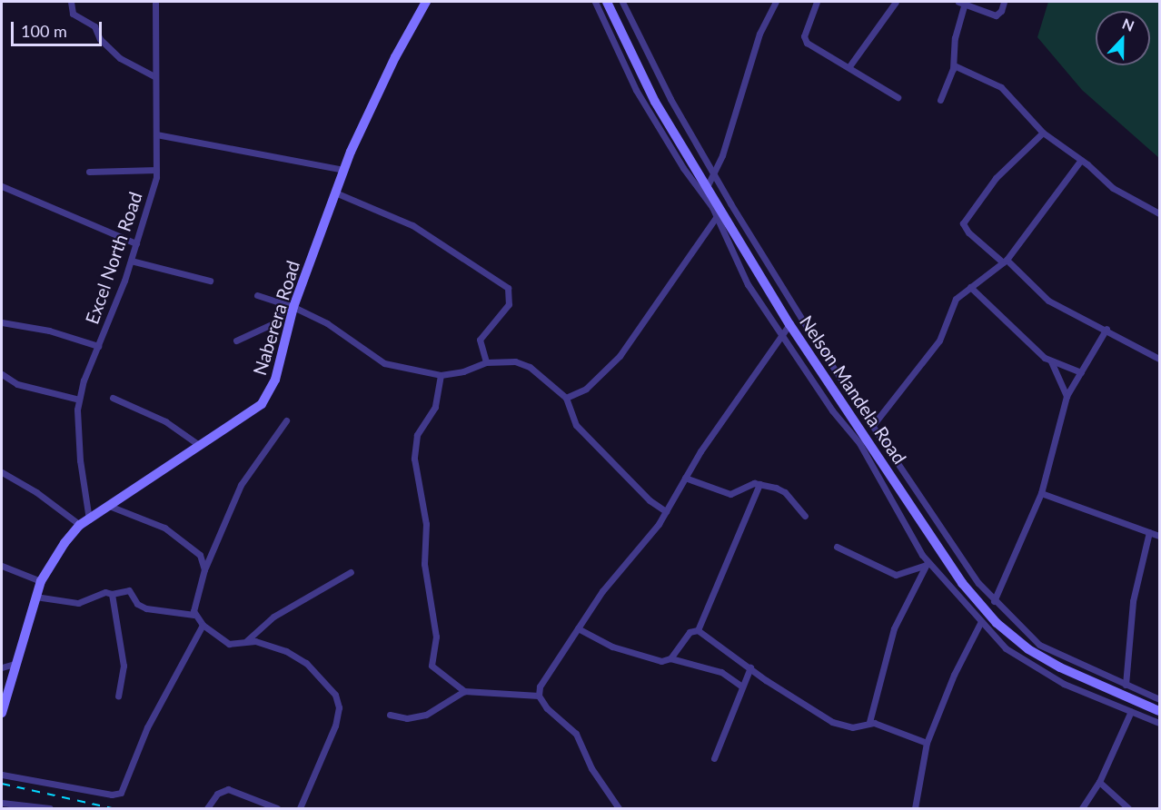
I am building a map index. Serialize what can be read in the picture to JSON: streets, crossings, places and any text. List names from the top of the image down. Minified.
{"streets":{"main road":["Naberera Road","Nelson Mandela Road"],"street":["Excel North Road"]},"crossings":[["Excel North Road","Naberera Road"]],"scale_bar":"100 m","north":"top"}
